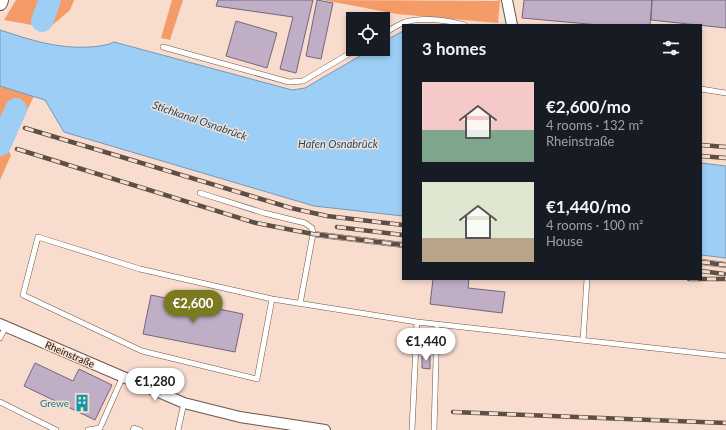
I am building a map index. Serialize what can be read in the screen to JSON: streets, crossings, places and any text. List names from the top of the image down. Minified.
{"streets":{"street":["Rheinstraße"]},"water":["Stichkanal Osnabrück","Hafen Osnabrück"],"places":{"building":["Grewe"]},"page":{"heading":"3 homes","list":[{"name":"€2,600/mo","note":"4 rooms · 132 m² · Rheinstraße"},{"name":"€1,440/mo","note":"4 rooms · 100 m² · House"}],"price":["€2,600","€1,440","€1,280"]}}
